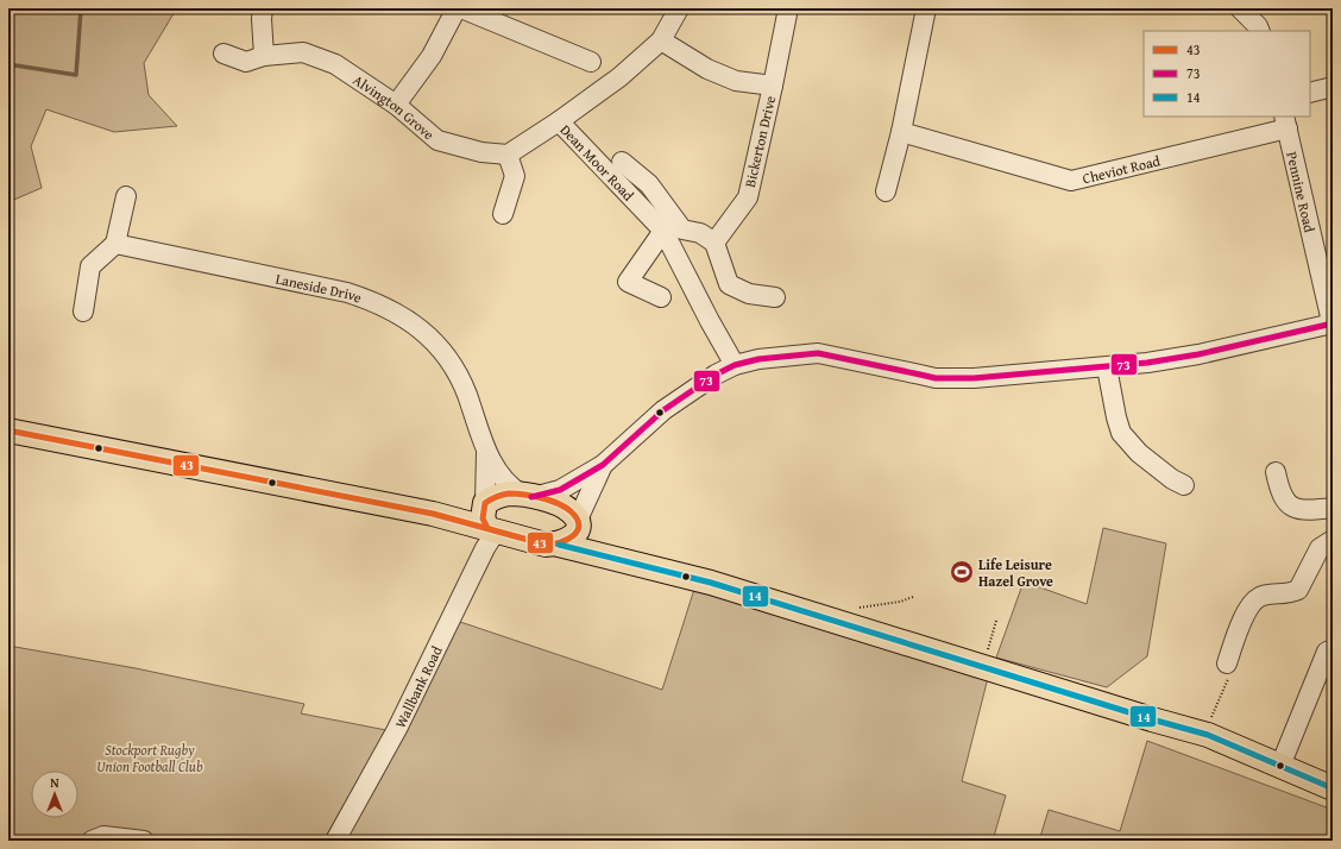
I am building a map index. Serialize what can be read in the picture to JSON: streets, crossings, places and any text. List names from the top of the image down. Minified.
{"streets":{"street":["Alvington Grove","Bickerton Drive","Dean Moor Road","Cheviot Road","Pennine Road","Laneside Drive","Wallbank Road"]},"crossings":[["Bickerton Drive","Dean Moor Road"],["Cheviot Road","Pennine Road"],["Laneside Drive","Wallbank Road"]],"parks":["Stockport Rugby Union Football Club"],"places":{"sports":["Life Leisure Hazel Grove"]},"lines":["transit line 73","transit line 43","transit line 14"],"legend":["43","73","14"],"north":"top"}
